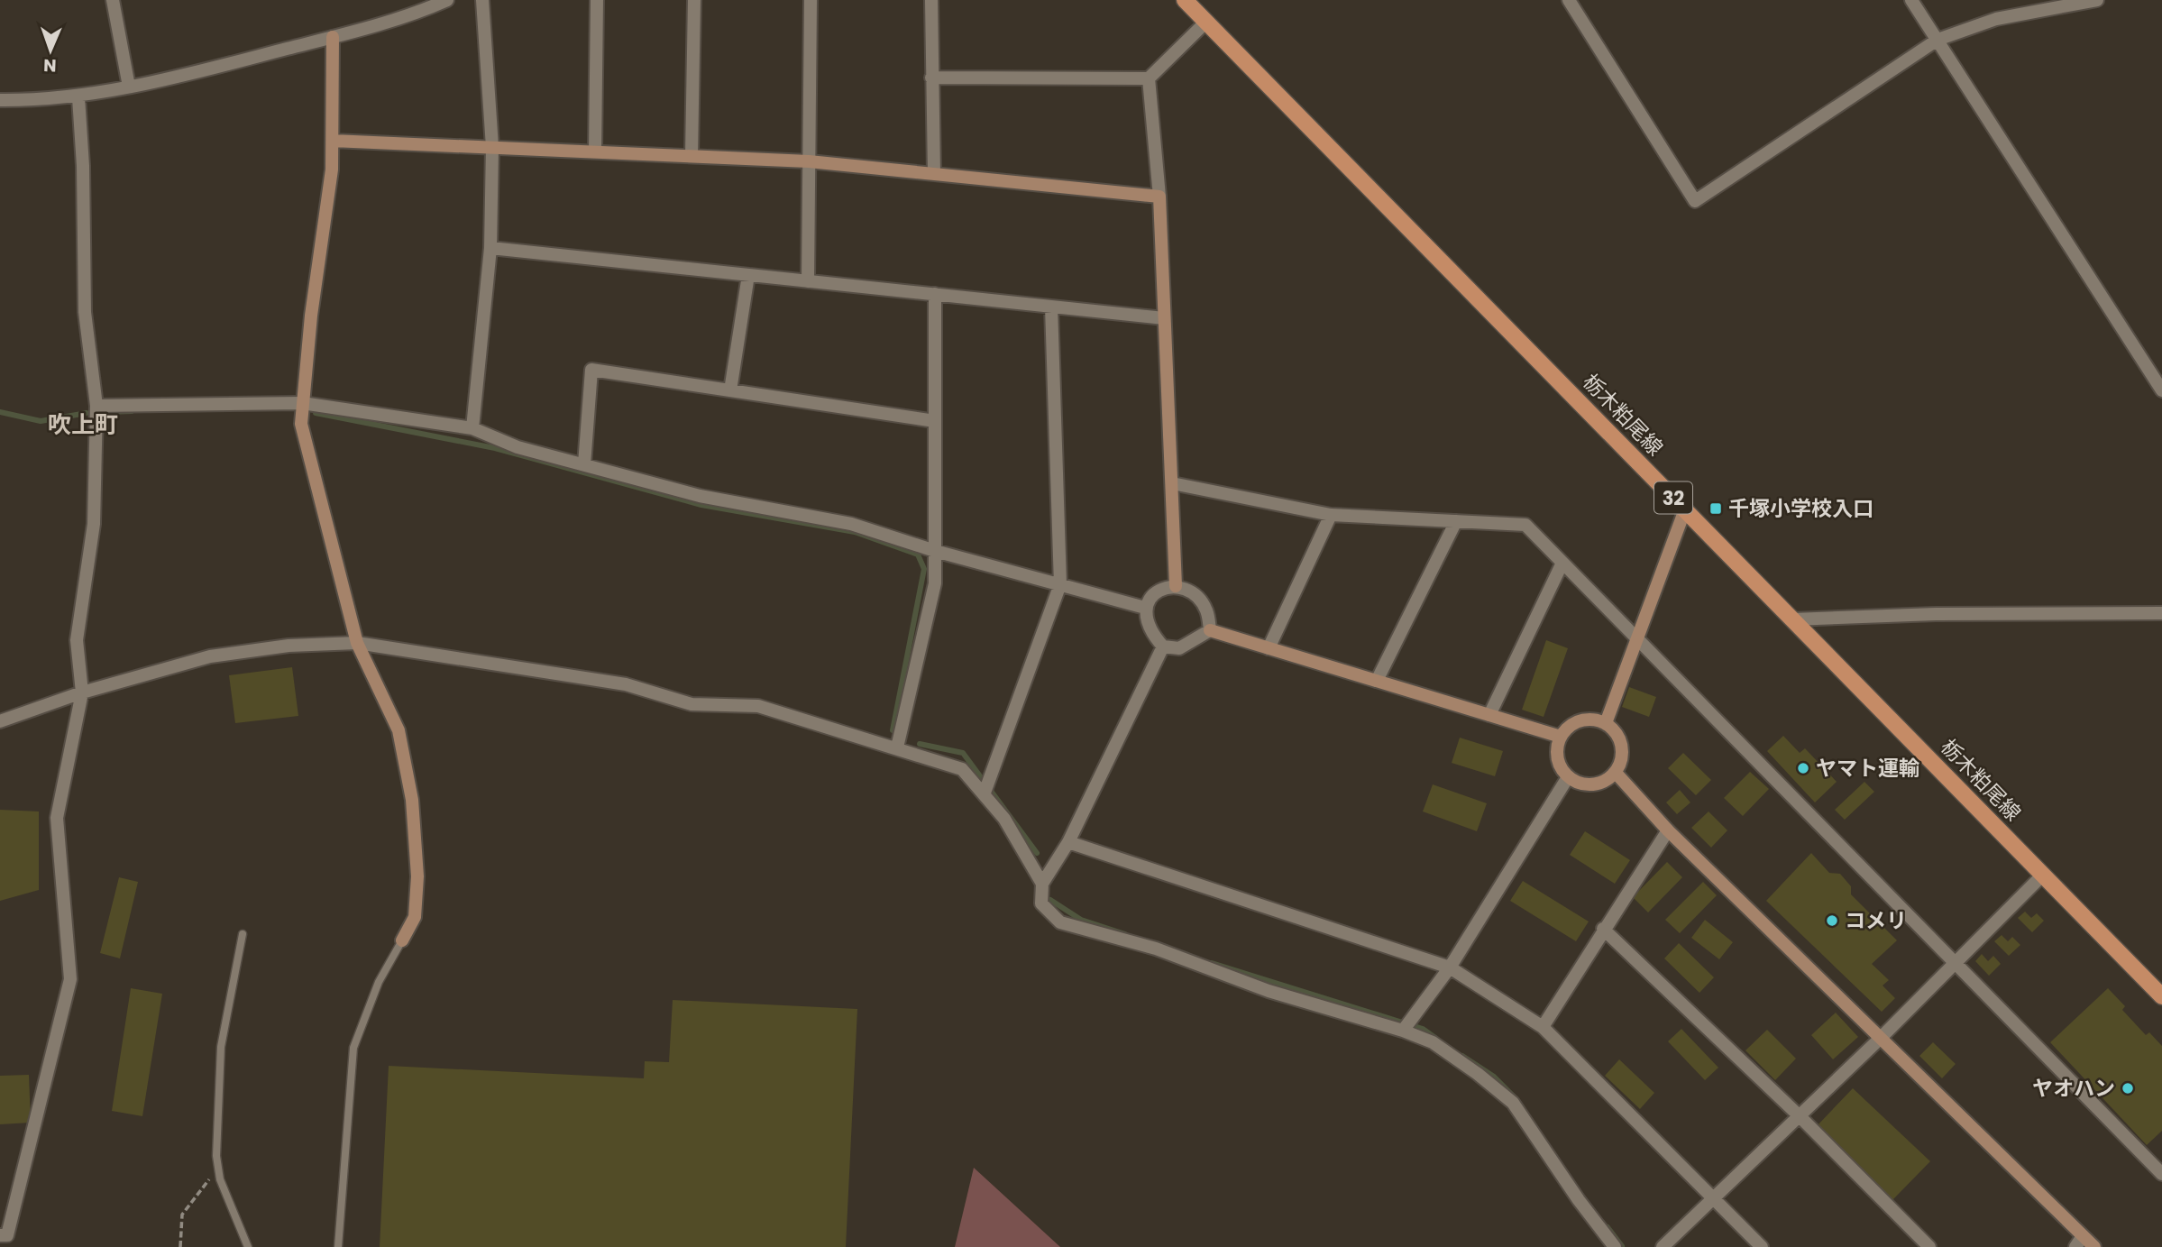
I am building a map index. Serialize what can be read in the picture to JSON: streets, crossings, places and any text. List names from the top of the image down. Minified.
{"streets":{"main road":["栃木粕尾線","32"]},"districts":["吹上町"],"places":{"transit":["千塚小学校入口"],"other":["ヤマト運輸","コメリ","ヤオハン"]},"north":"bottom"}
